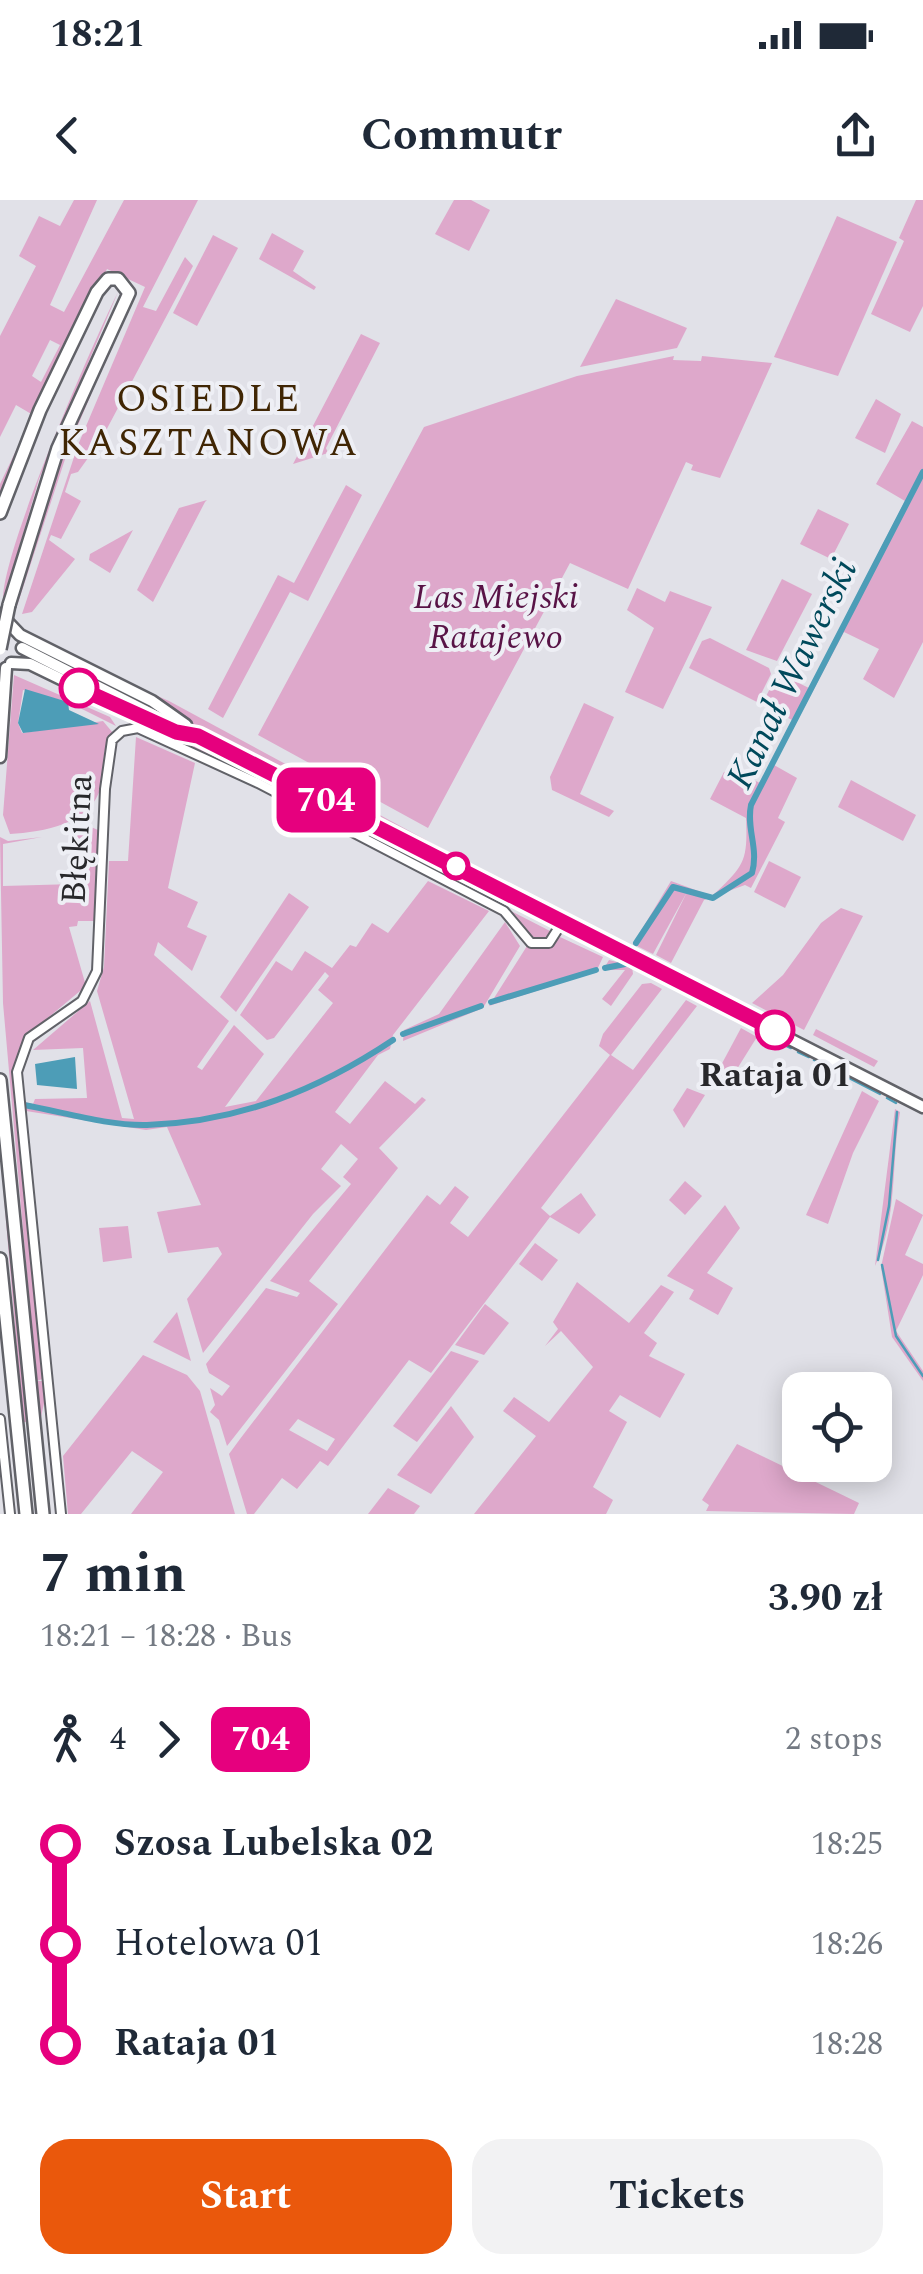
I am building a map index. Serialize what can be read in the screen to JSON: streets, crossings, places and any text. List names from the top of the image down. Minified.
{"streets":{"street":["Błękitna"]},"districts":["OSIEDLE KASZTANOWA"],"water":["Kanał Wawerski"],"parks":["Las Miejski Ratajewo"],"places":["Rataja 01"],"lines":["bus line 704"],"page":{"status":"18:21","header":"Commutr","on_map":"704","heading":["7 min","18:21 – 18:28 · Bus","3.90 zł"],"legs":["4","704","2 stops"],"list":[{"name":"Szosa Lubelska 02","value":"18:25"},{"name":"Hotelowa 01","value":"18:26"},{"name":"Rataja 01","value":"18:28"}],"buttons":["Start","Tickets"]}}
